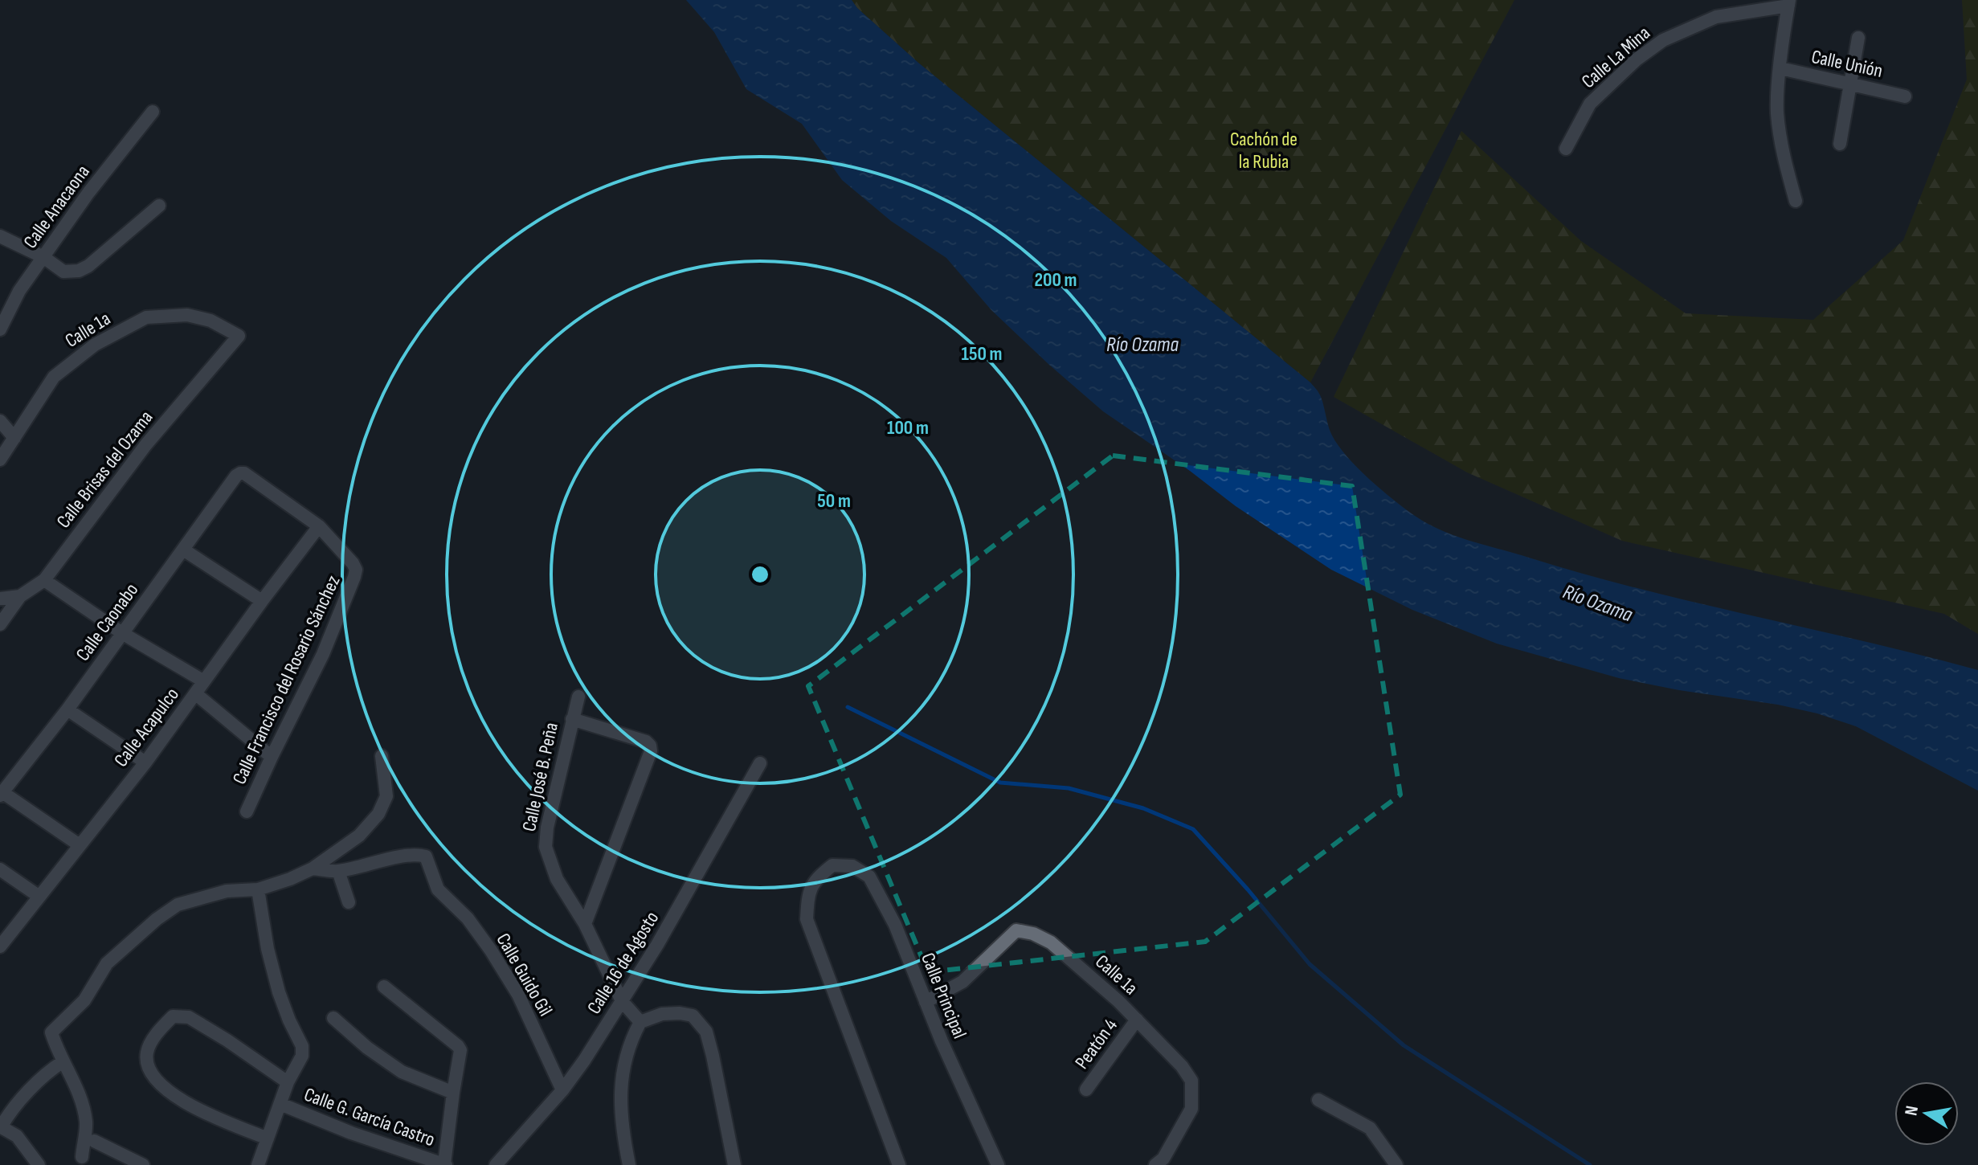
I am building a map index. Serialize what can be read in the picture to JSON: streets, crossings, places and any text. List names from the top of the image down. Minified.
{"streets":{"street":["Calle La Mina","Calle Unión","Calle Anacaona","Calle 1a","Calle Brisas del Ozama","Calle Caonabo","Calle Francisco del Rosario Sánchez","Calle Acapulco","Calle José B. Peña","Calle 16 de Agosto","Calle Guido Gil","Calle Principal","Peatón 4","Calle G. García Castro"]},"crossings":[["Calle 1a","Calle Brisas del Ozama"],["Calle 1a","Calle Principal"],["Calle 1a","Peatón 4"],["Calle Caonabo","Calle Francisco del Rosario Sánchez"],["Calle Caonabo","Calle Acapulco"],["Calle Francisco del Rosario Sánchez","Calle Acapulco"],["Calle José B. Peña","Calle 16 de Agosto"],["Calle 16 de Agosto","Calle Guido Gil"]],"water":["Río Ozama"],"parks":["Cachón de la Rubia"],"north":"left","rings":["200 m","150 m","100 m","50 m"]}
